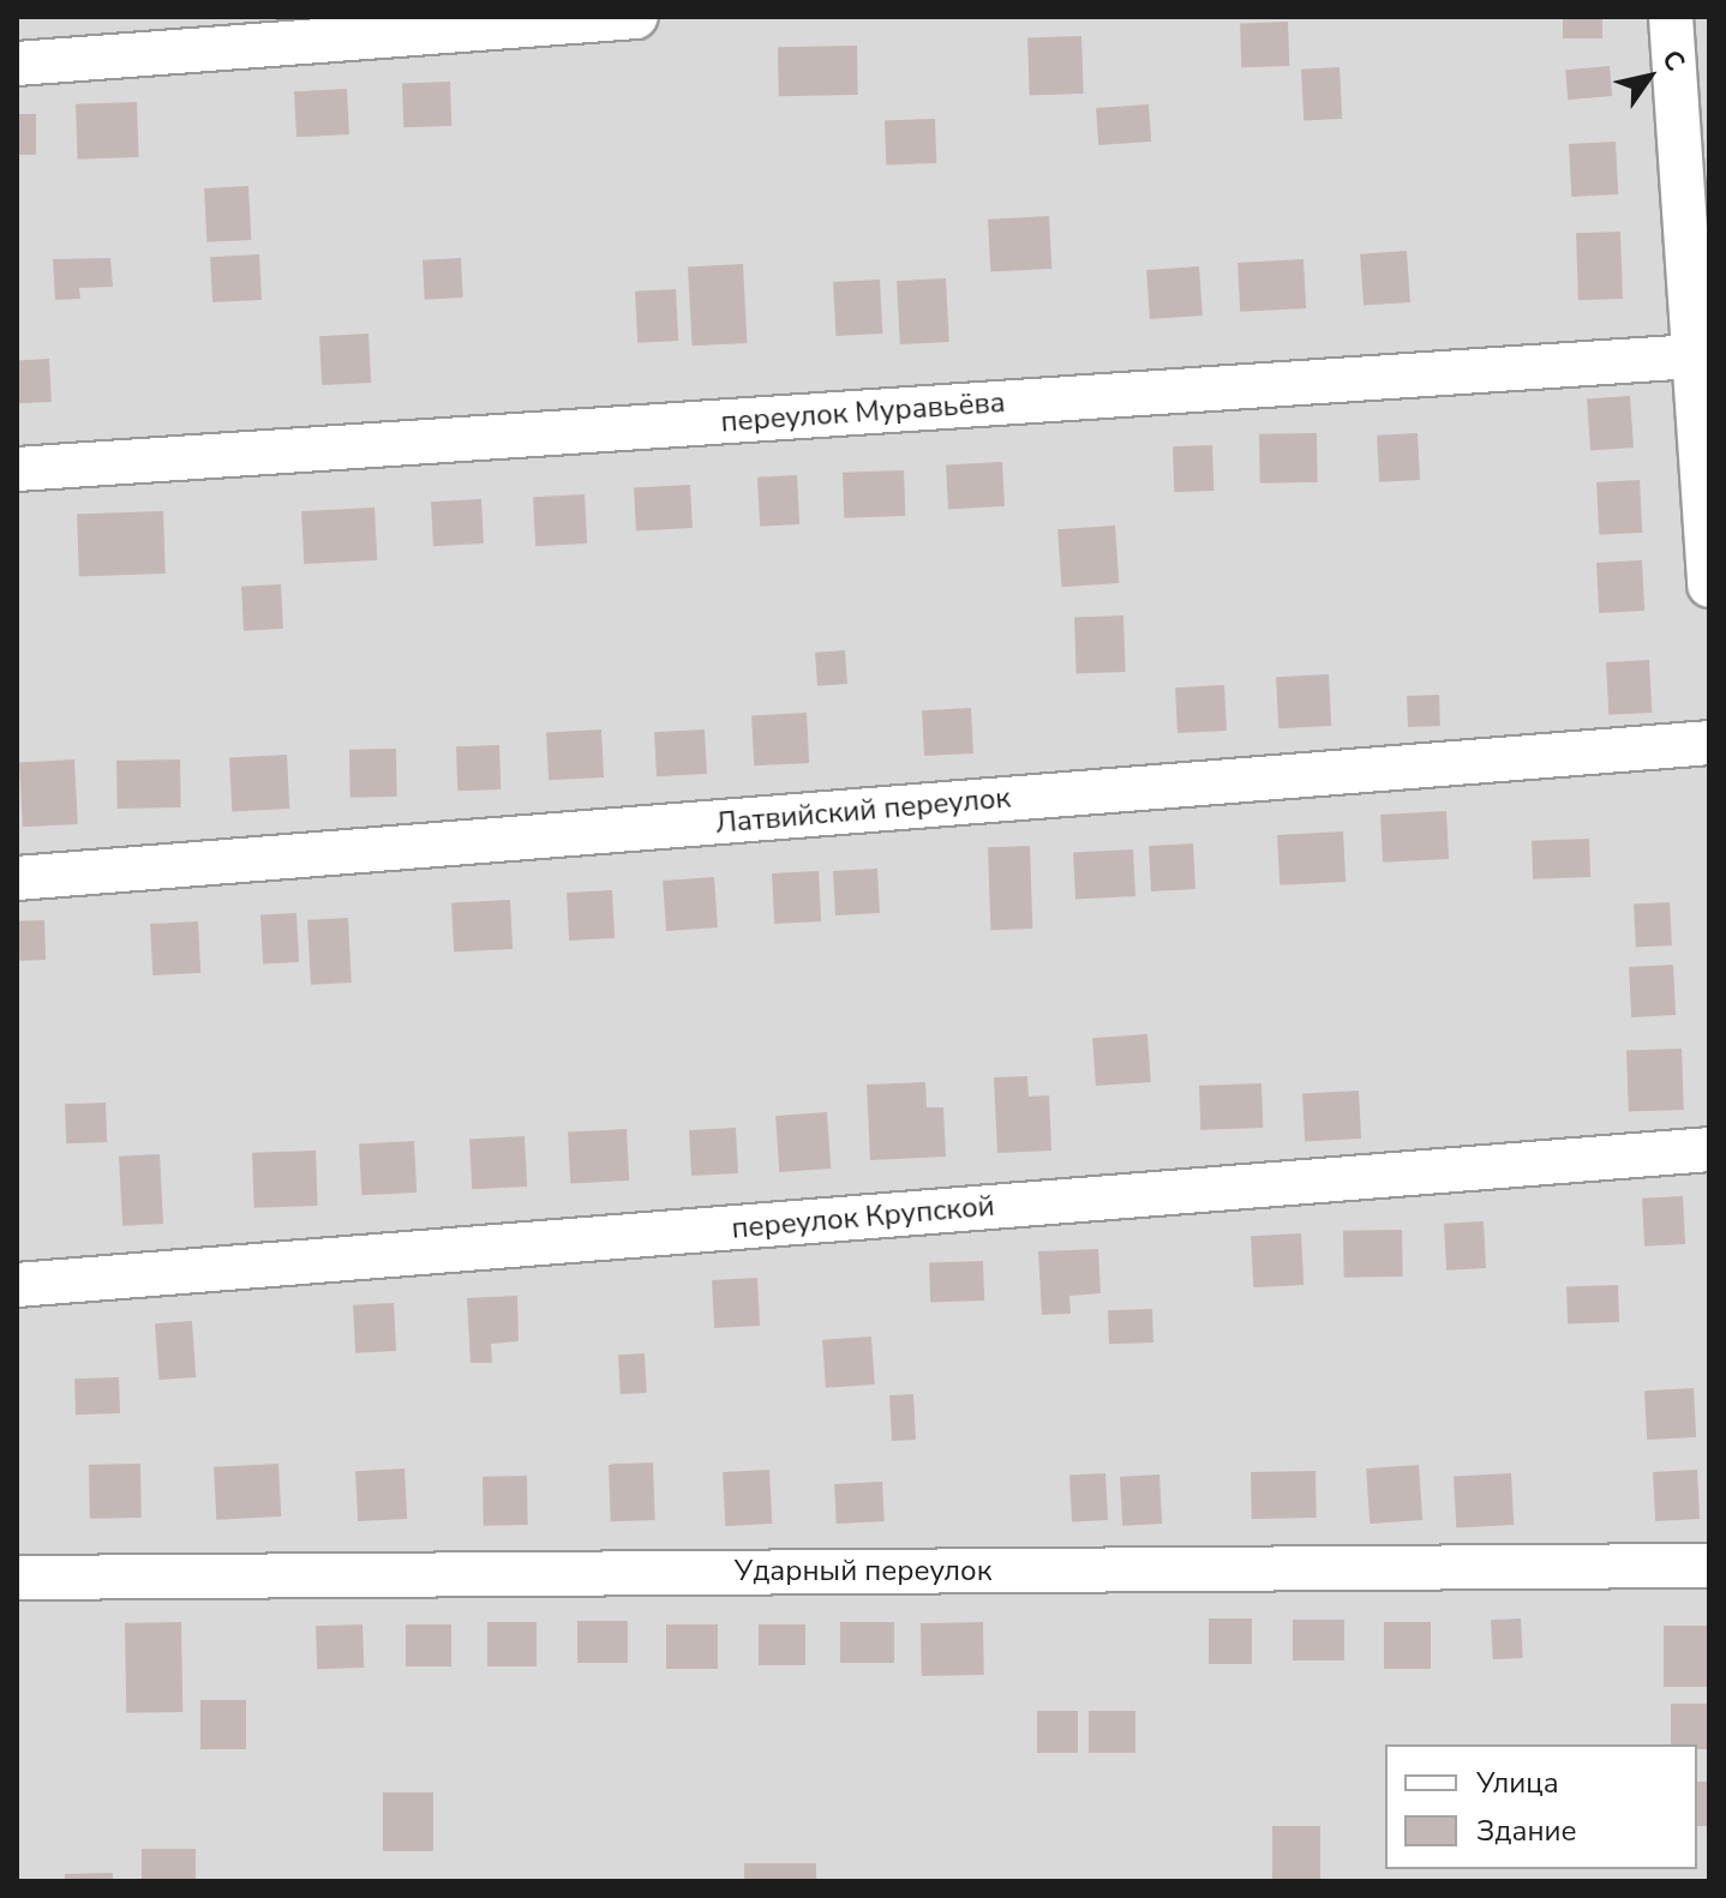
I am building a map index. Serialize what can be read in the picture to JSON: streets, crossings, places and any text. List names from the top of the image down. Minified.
{"streets":{"street":["переулок Муравьёва","Латвийский переулок","переулок Крупской","Ударный переулок"]},"legend":["Улица","Здание"],"north":"top right"}
